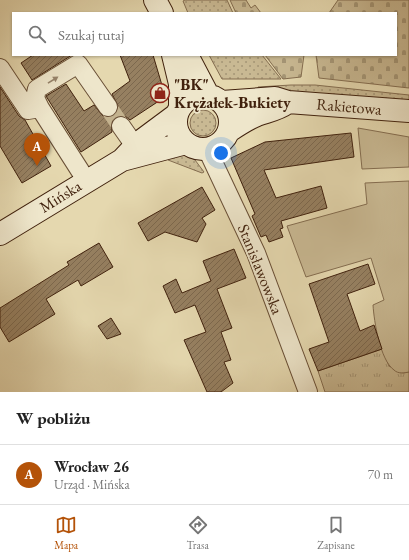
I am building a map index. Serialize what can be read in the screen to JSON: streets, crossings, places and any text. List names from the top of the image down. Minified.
{"streets":{"street":["Rakietowa","Mińska","Stanisławowska"]},"crossings":[["Rakietowa","Mińska"],["Rakietowa","Stanisławowska"],["Mińska","Stanisławowska"]],"places":{"shop":["\"BK\" Krężałek-Bukiety"]},"page":{"search":"Szukaj tutaj","pins":"A","heading":"W pobliżu","list":[{"mark":"A","name":"Wrocław 26","note":"Urząd · Mińska","value":"70 m"}],"nav":["Mapa","Trasa","Zapisane"]}}
